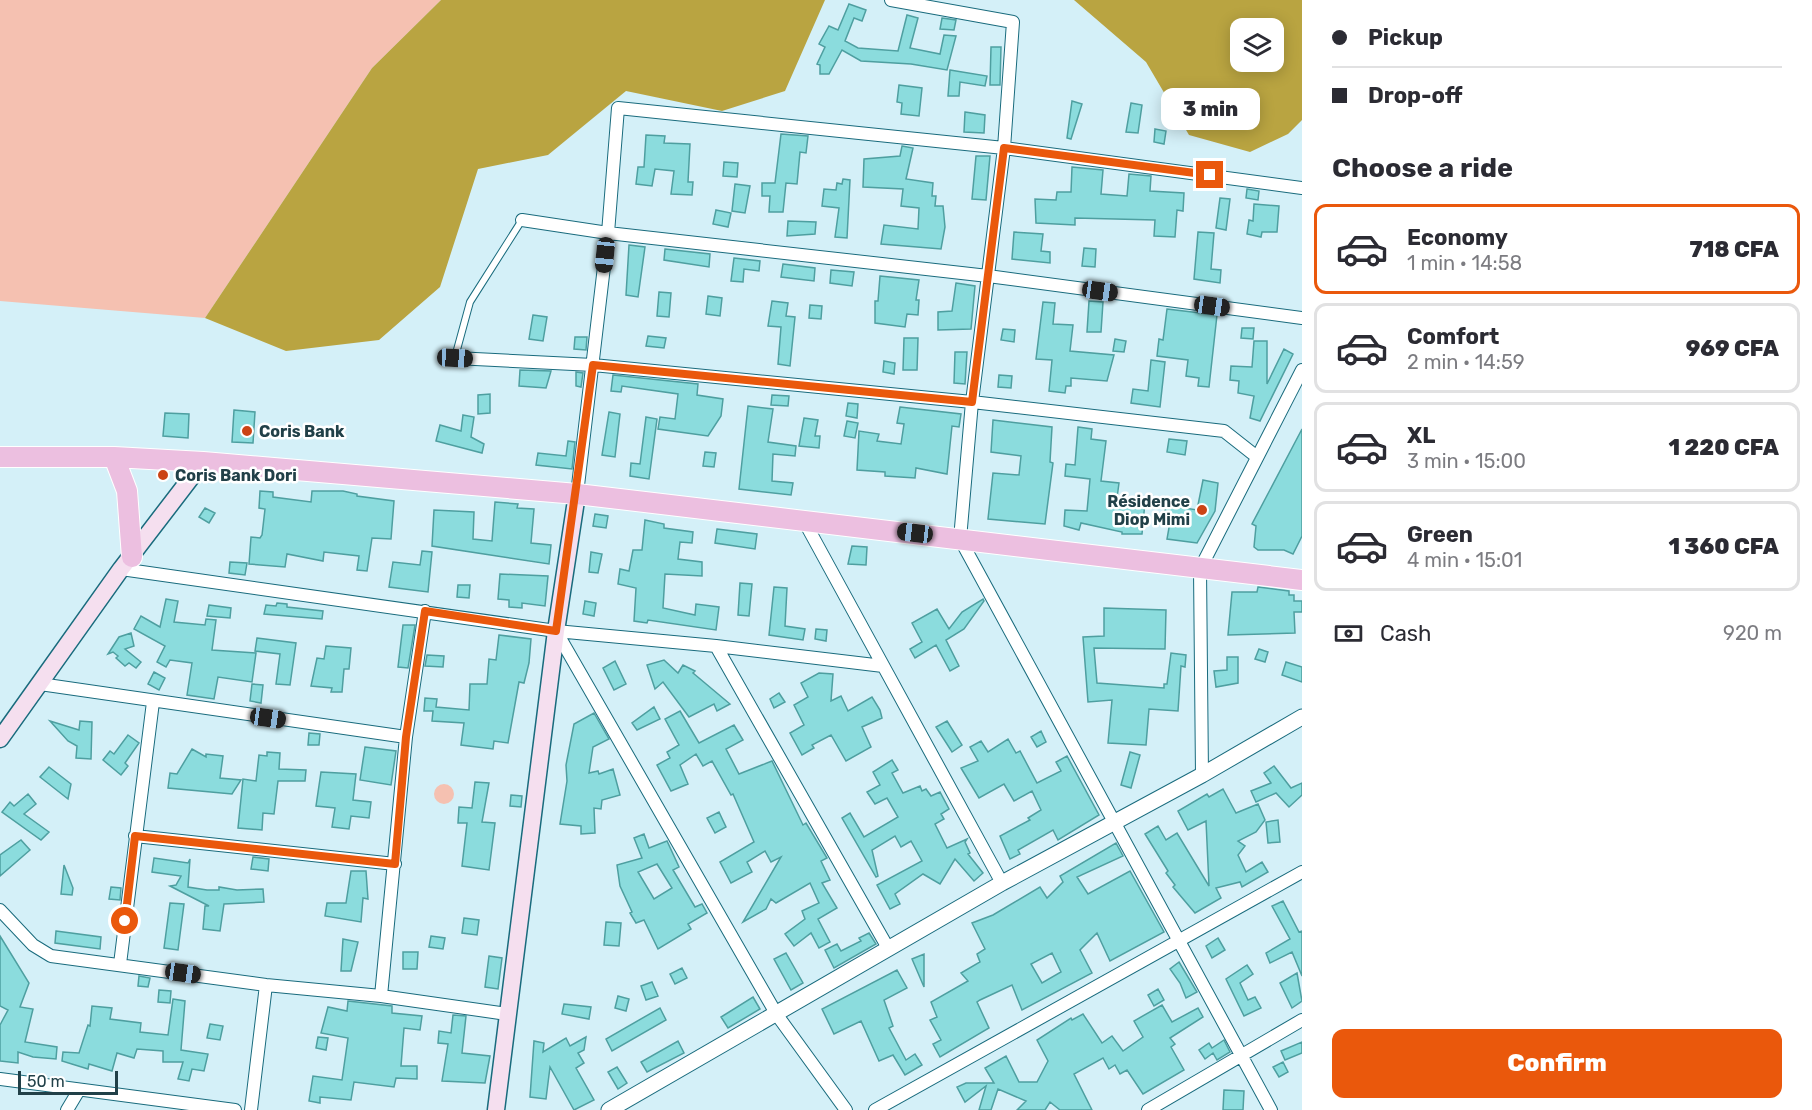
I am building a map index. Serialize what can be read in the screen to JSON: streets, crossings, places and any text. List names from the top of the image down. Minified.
{"places":["Coris Bank","Coris Bank Dori","Résidence Diop Mimi"],"scale_bar":"50 m","page":{"banner":["Pickup","Drop-off"],"bubble":"3 min","heading":"Choose a ride","list":[{"name":"Economy","note":"1 min · 14:58","value":"718 CFA"},{"name":"Comfort","note":"2 min · 14:59","value":"969 CFA"},{"name":"XL","note":"3 min · 15:00","value":"1 220 CFA"},{"name":"Green","note":"4 min · 15:01","value":"1 360 CFA"}],"pay":["Cash","920 m"],"buttons":"Confirm","scale":"50 m"}}
